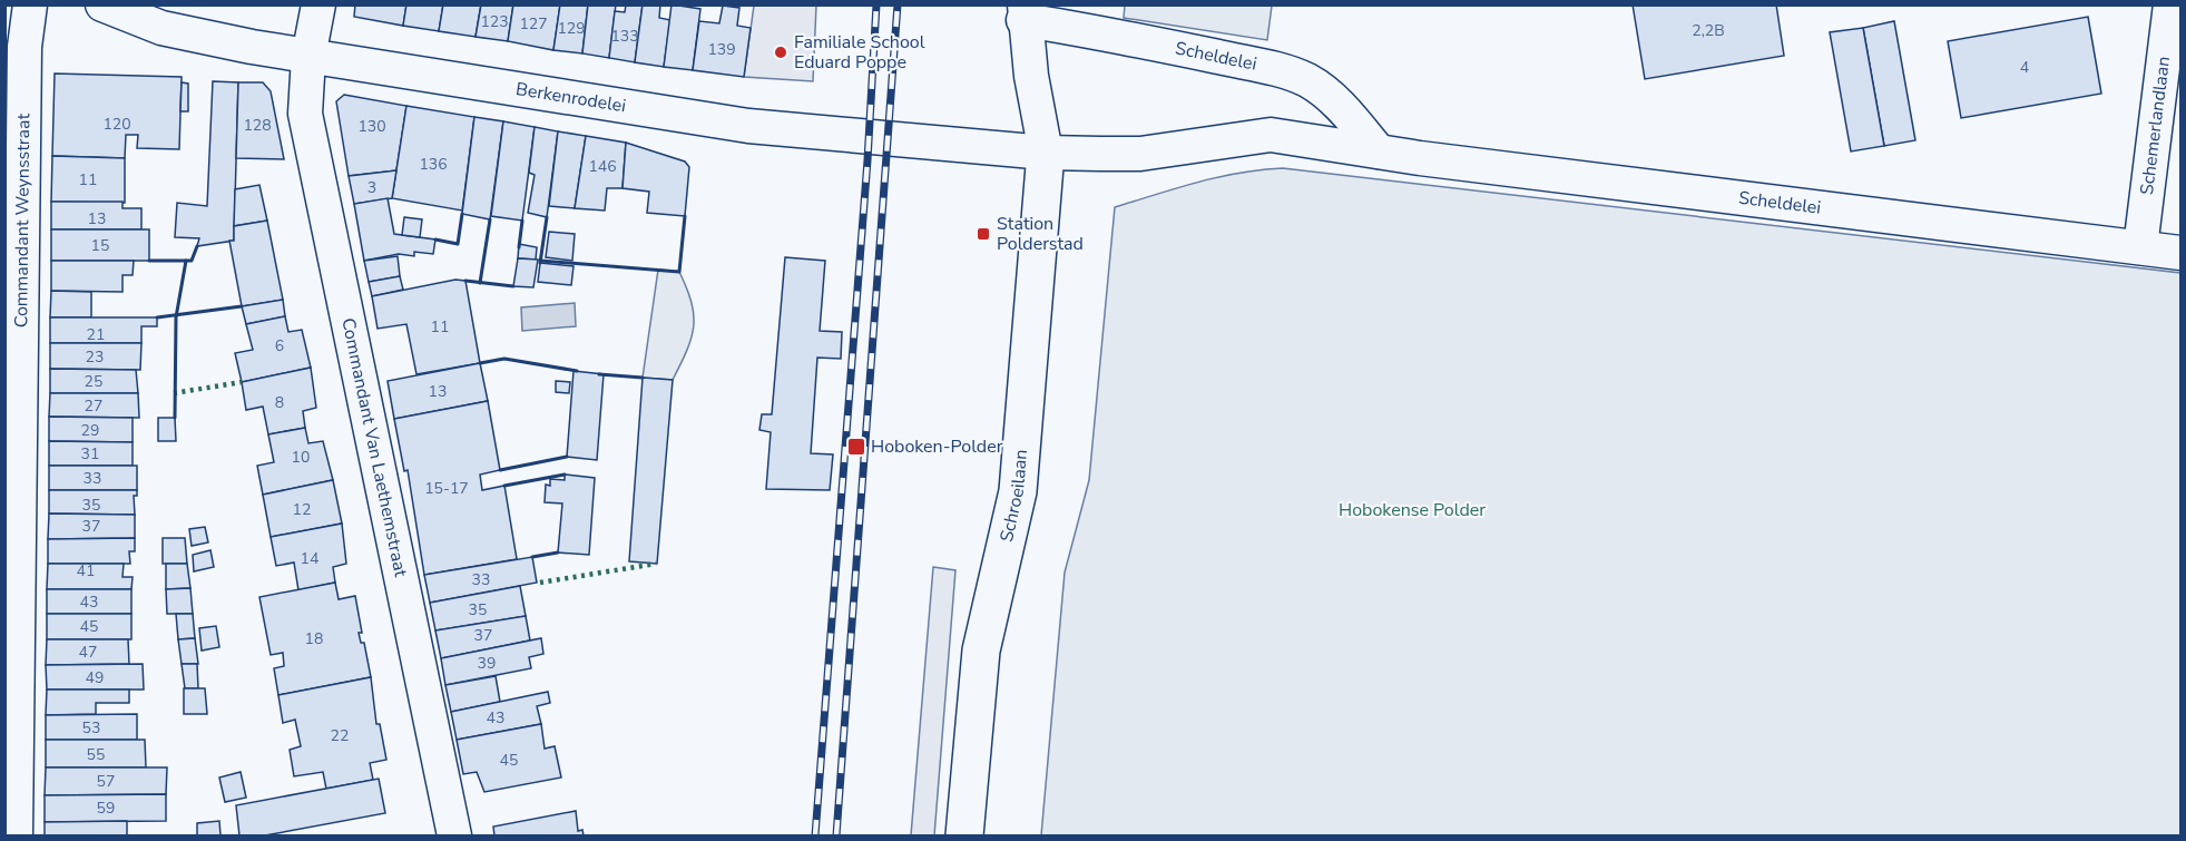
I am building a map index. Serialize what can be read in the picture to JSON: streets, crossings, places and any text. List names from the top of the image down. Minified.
{"streets":{"street":["Scheldelei","Berkenrodelei","Schemerlandlaan","Commandant Weynsstraat","Commandant Van Laethemstraat","Schroeilaan"]},"crossings":[["Scheldelei","Berkenrodelei"],["Scheldelei","Schemerlandlaan"],["Scheldelei","Schroeilaan"],["Berkenrodelei","Commandant Van Laethemstraat"],["Berkenrodelei","Schroeilaan"]],"parks":["Hobokense Polder"],"places":{"other":["Familiale School Eduard Poppe"],"transit":["Station Polderstad","Hoboken-Polder"]},"house_numbers":["123","127","129","2,2B","133","139","4","120","128","130","136","146","11","3","13","15","11","21","6","23","25","13","8","27","29","31","10","33","15-17","35","12","37","14","41","33","43","35","45","37","18","47","39","49","43","53","22","55","45","57","59"]}
